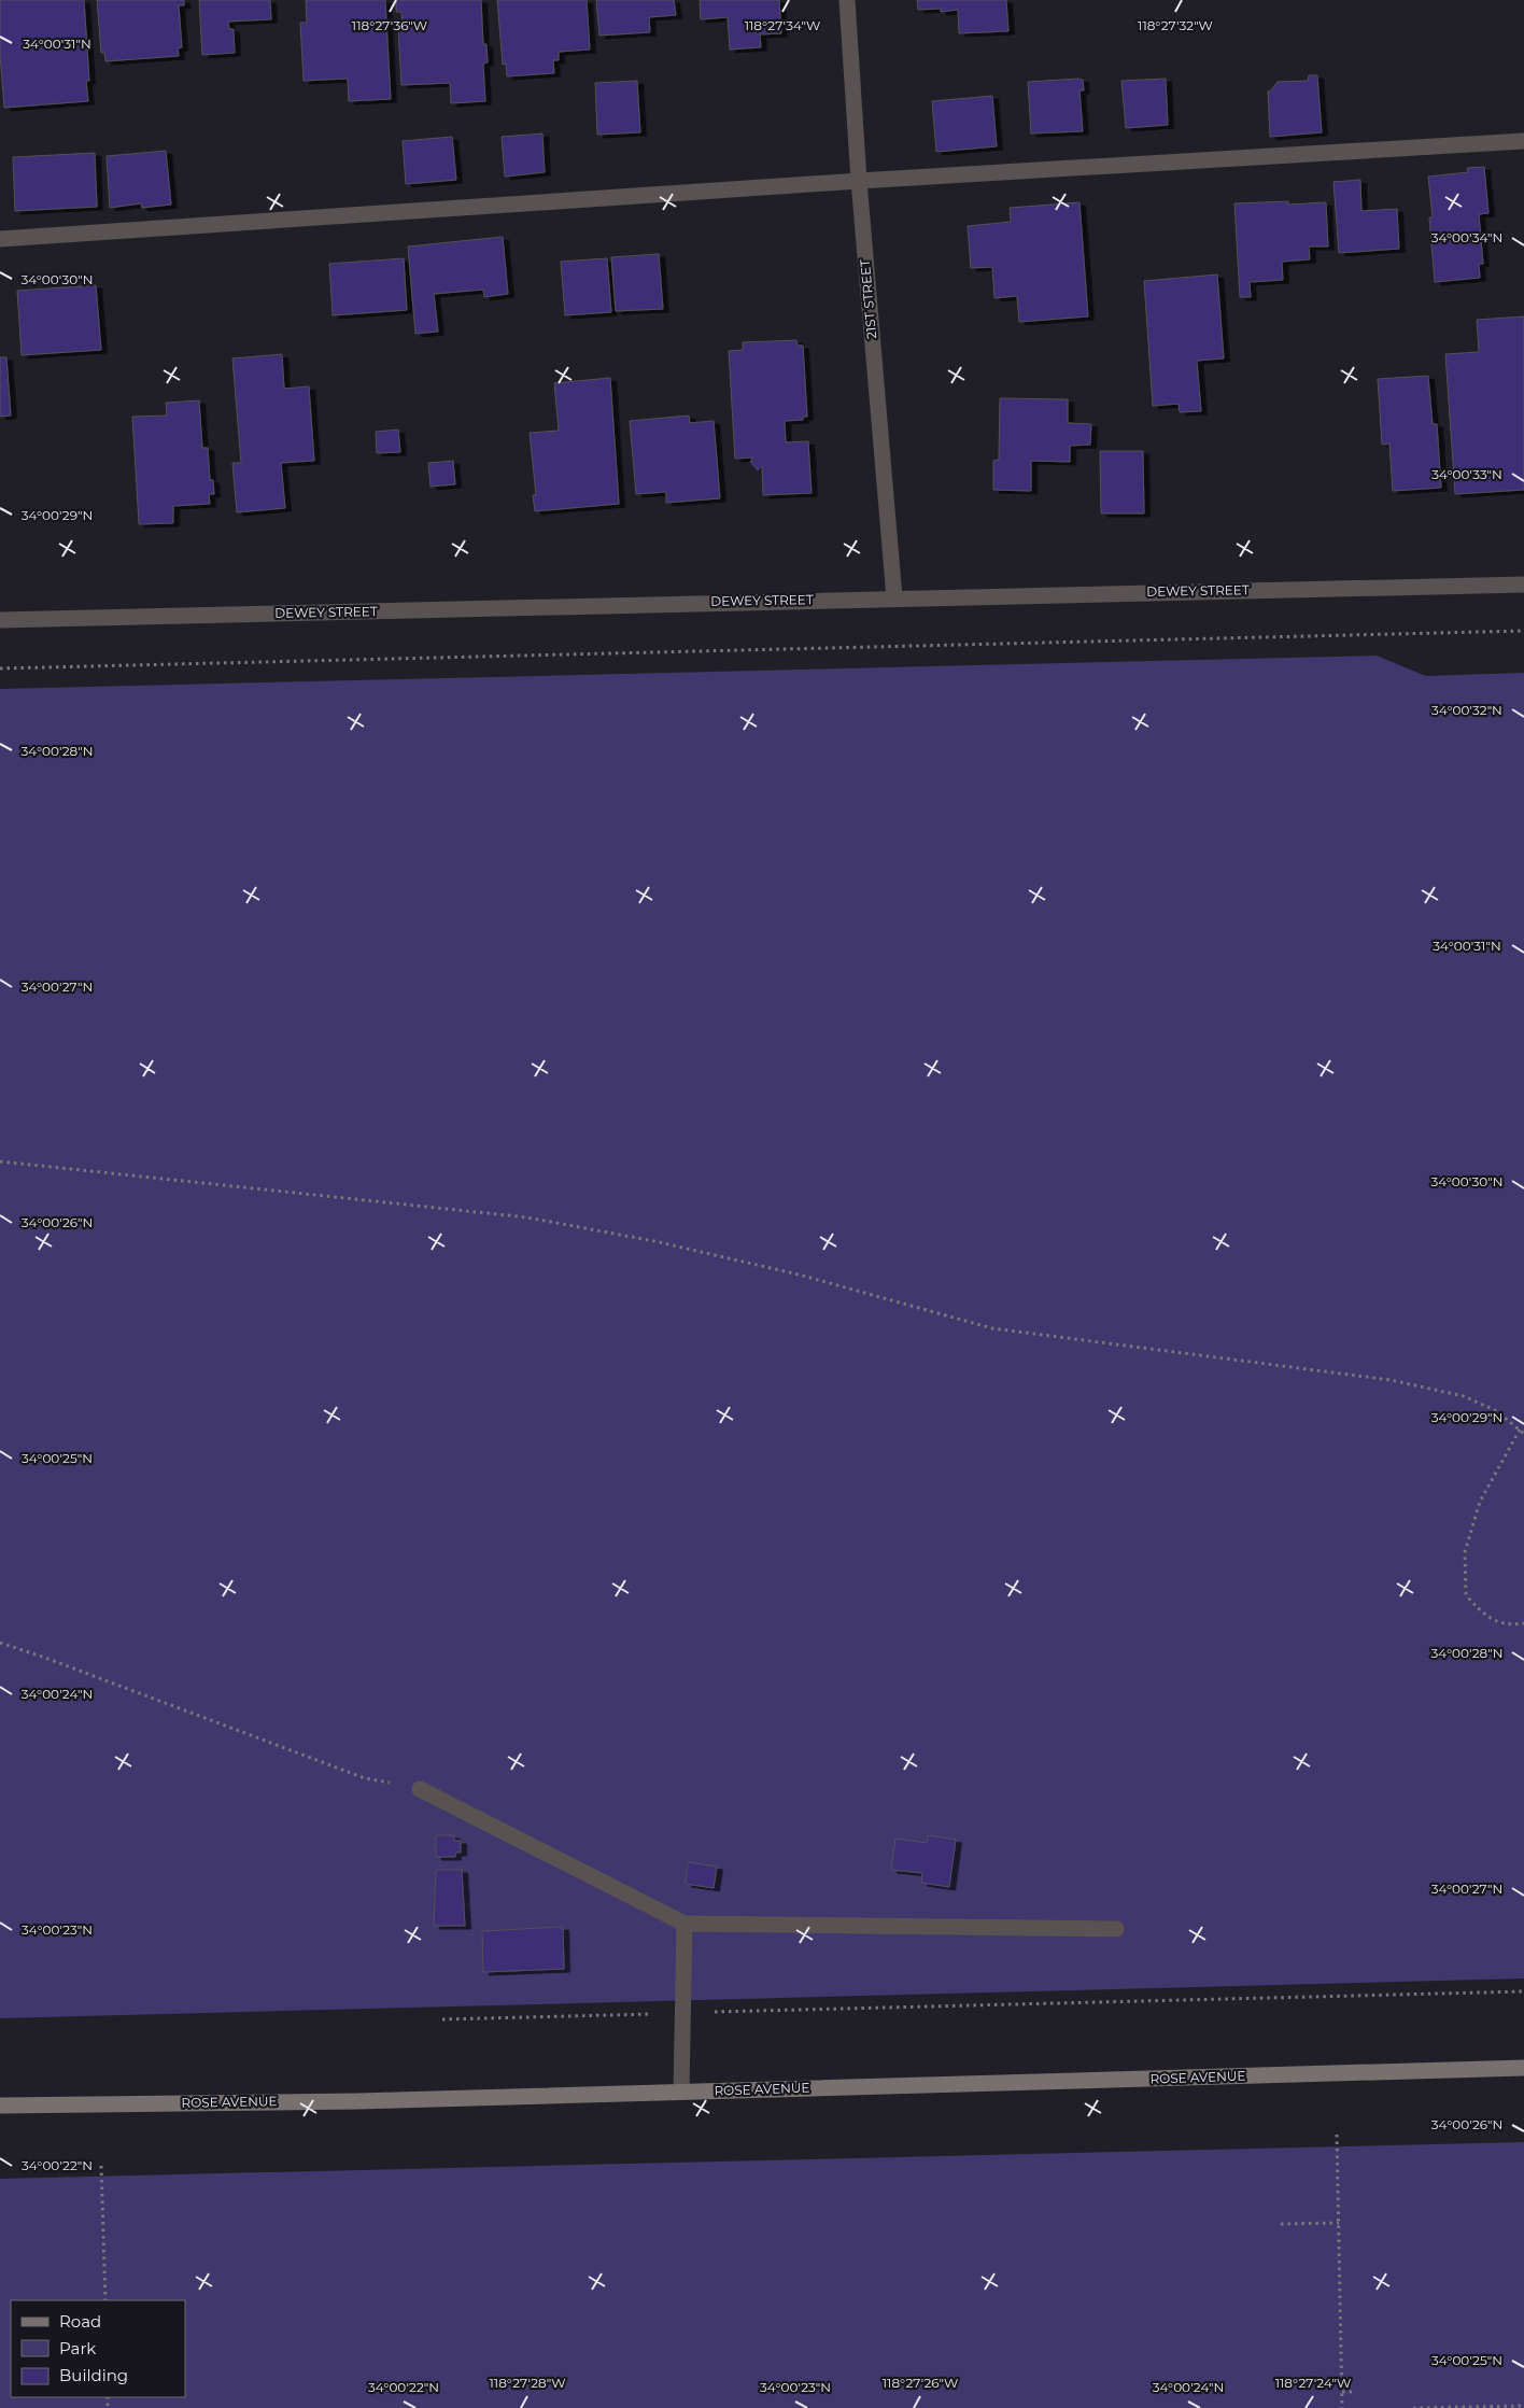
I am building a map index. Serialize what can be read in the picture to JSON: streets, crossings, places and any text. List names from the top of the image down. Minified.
{"streets":{"street":["21ST STREET","DEWEY STREET","ROSE AVENUE"]},"crossings":[["21ST STREET","DEWEY STREET"]],"legend":["Road","Park","Building"],"coordinates":["118°27'34\"W","118°27'32\"W","118°27'36\"W","34°00'31\"N","34°00'34\"N","34°00'30\"N","34°00'33\"N","34°00'29\"N","34°00'32\"N","34°00'28\"N","34°00'27\"N","34°00'26\"N","34°00'25\"N","34°00'24\"N","34°00'23\"N","34°00'22\"N","118°27'28\"W","118°27'26\"W","118°27'24\"W"]}
